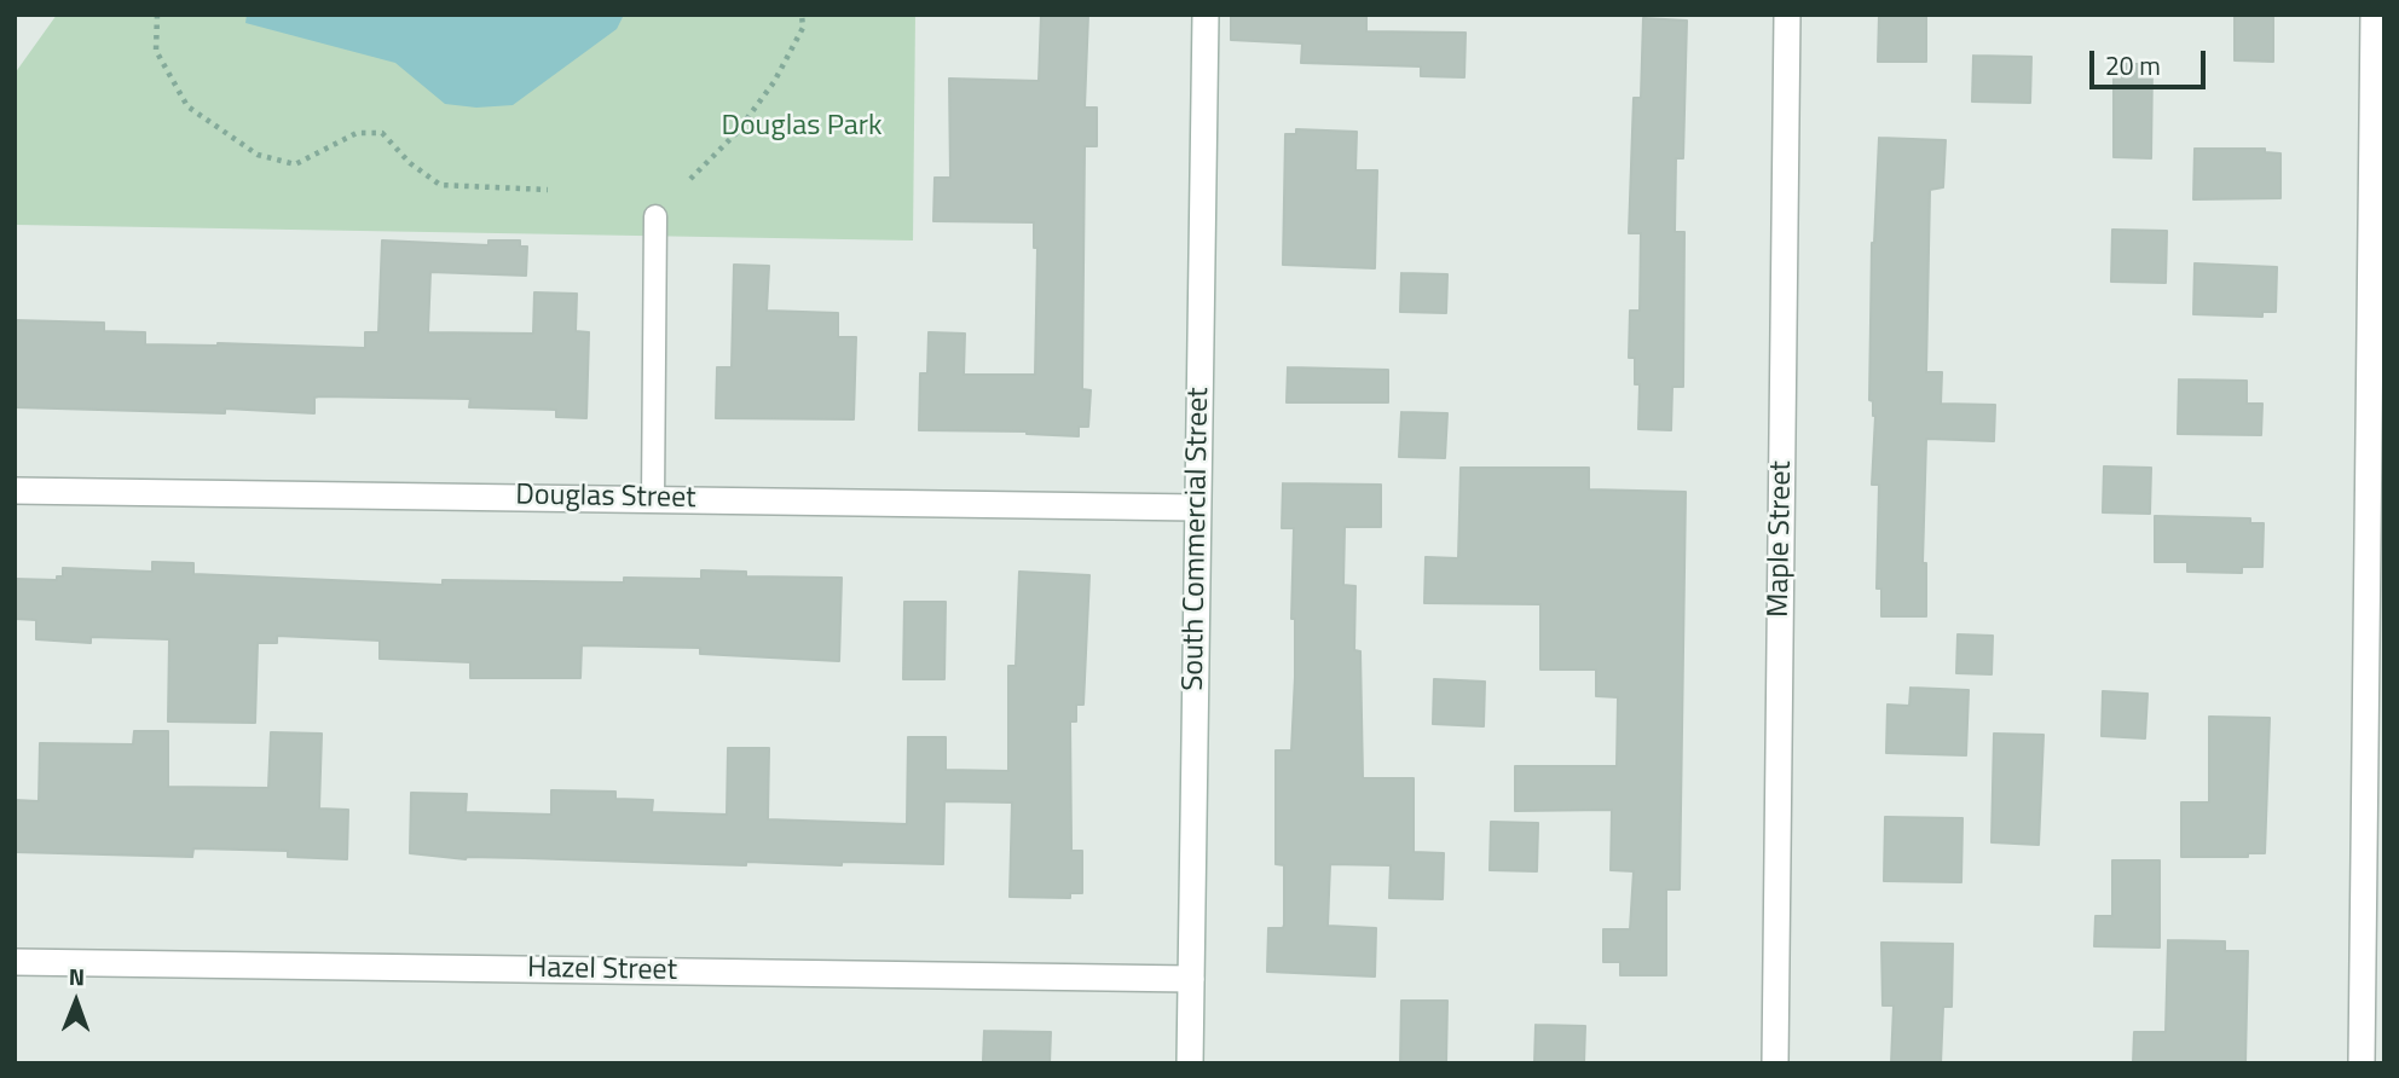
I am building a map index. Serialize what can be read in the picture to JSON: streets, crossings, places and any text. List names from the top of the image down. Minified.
{"streets":{"street":["Douglas Street","South Commercial Street","Maple Street","Hazel Street"]},"crossings":[["Douglas Street","South Commercial Street"],["South Commercial Street","Hazel Street"]],"parks":["Douglas Park"],"scale_bar":"20 m","north":"top"}
